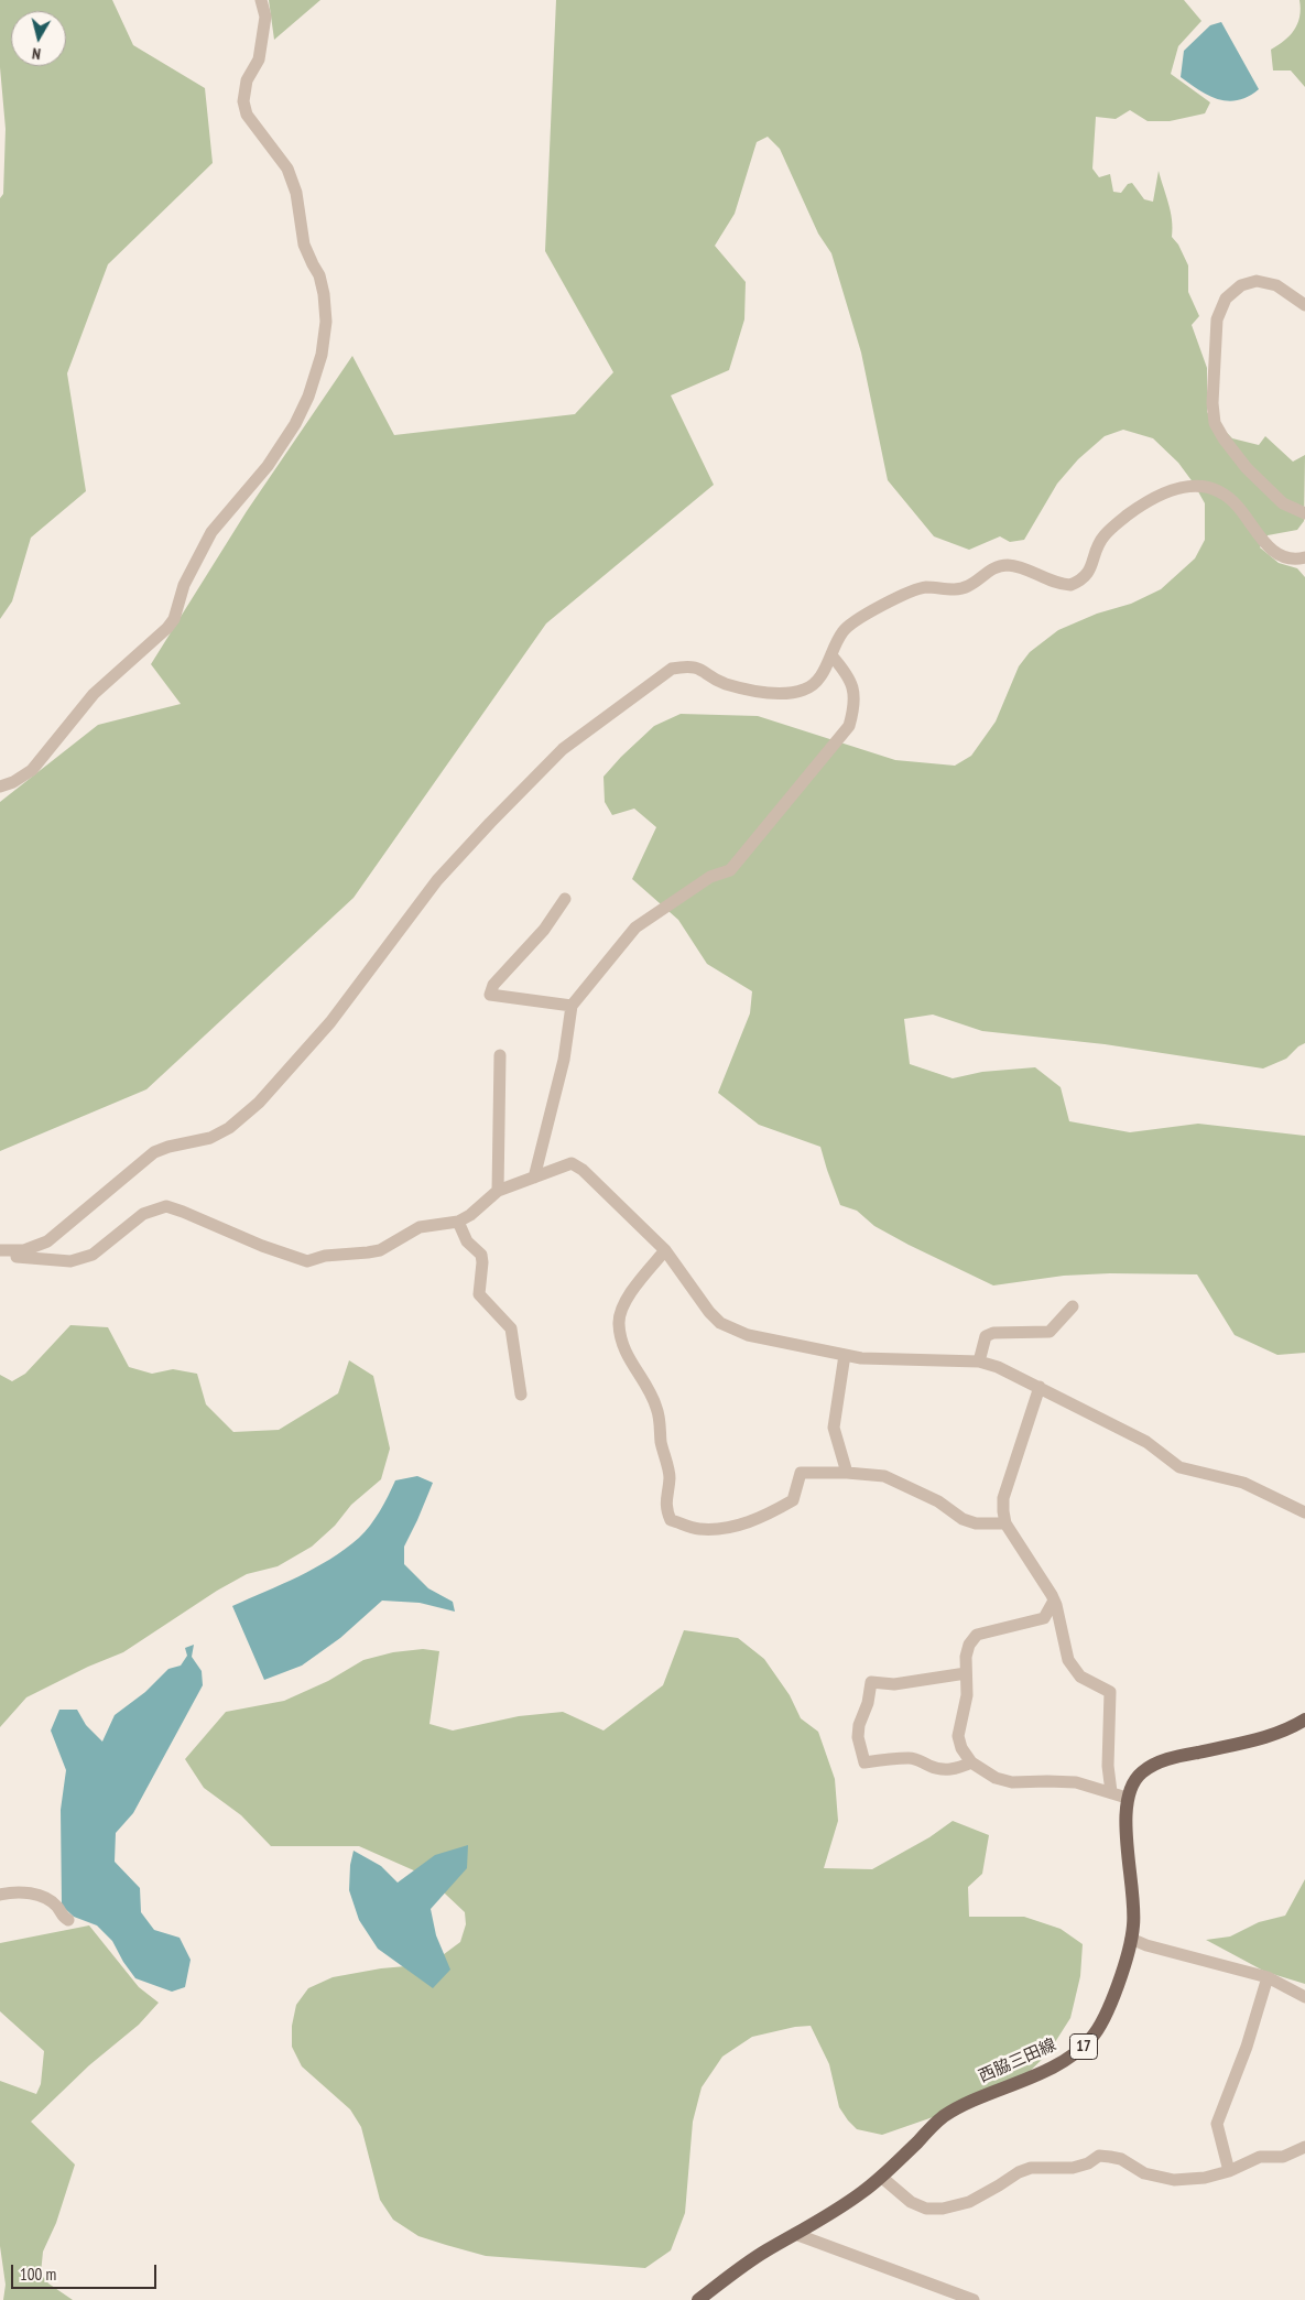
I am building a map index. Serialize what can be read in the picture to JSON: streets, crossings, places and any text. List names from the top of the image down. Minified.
{"streets":{"main road":["17","西脇三田線"]},"scale_bar":"100 m","north":"bottom"}
